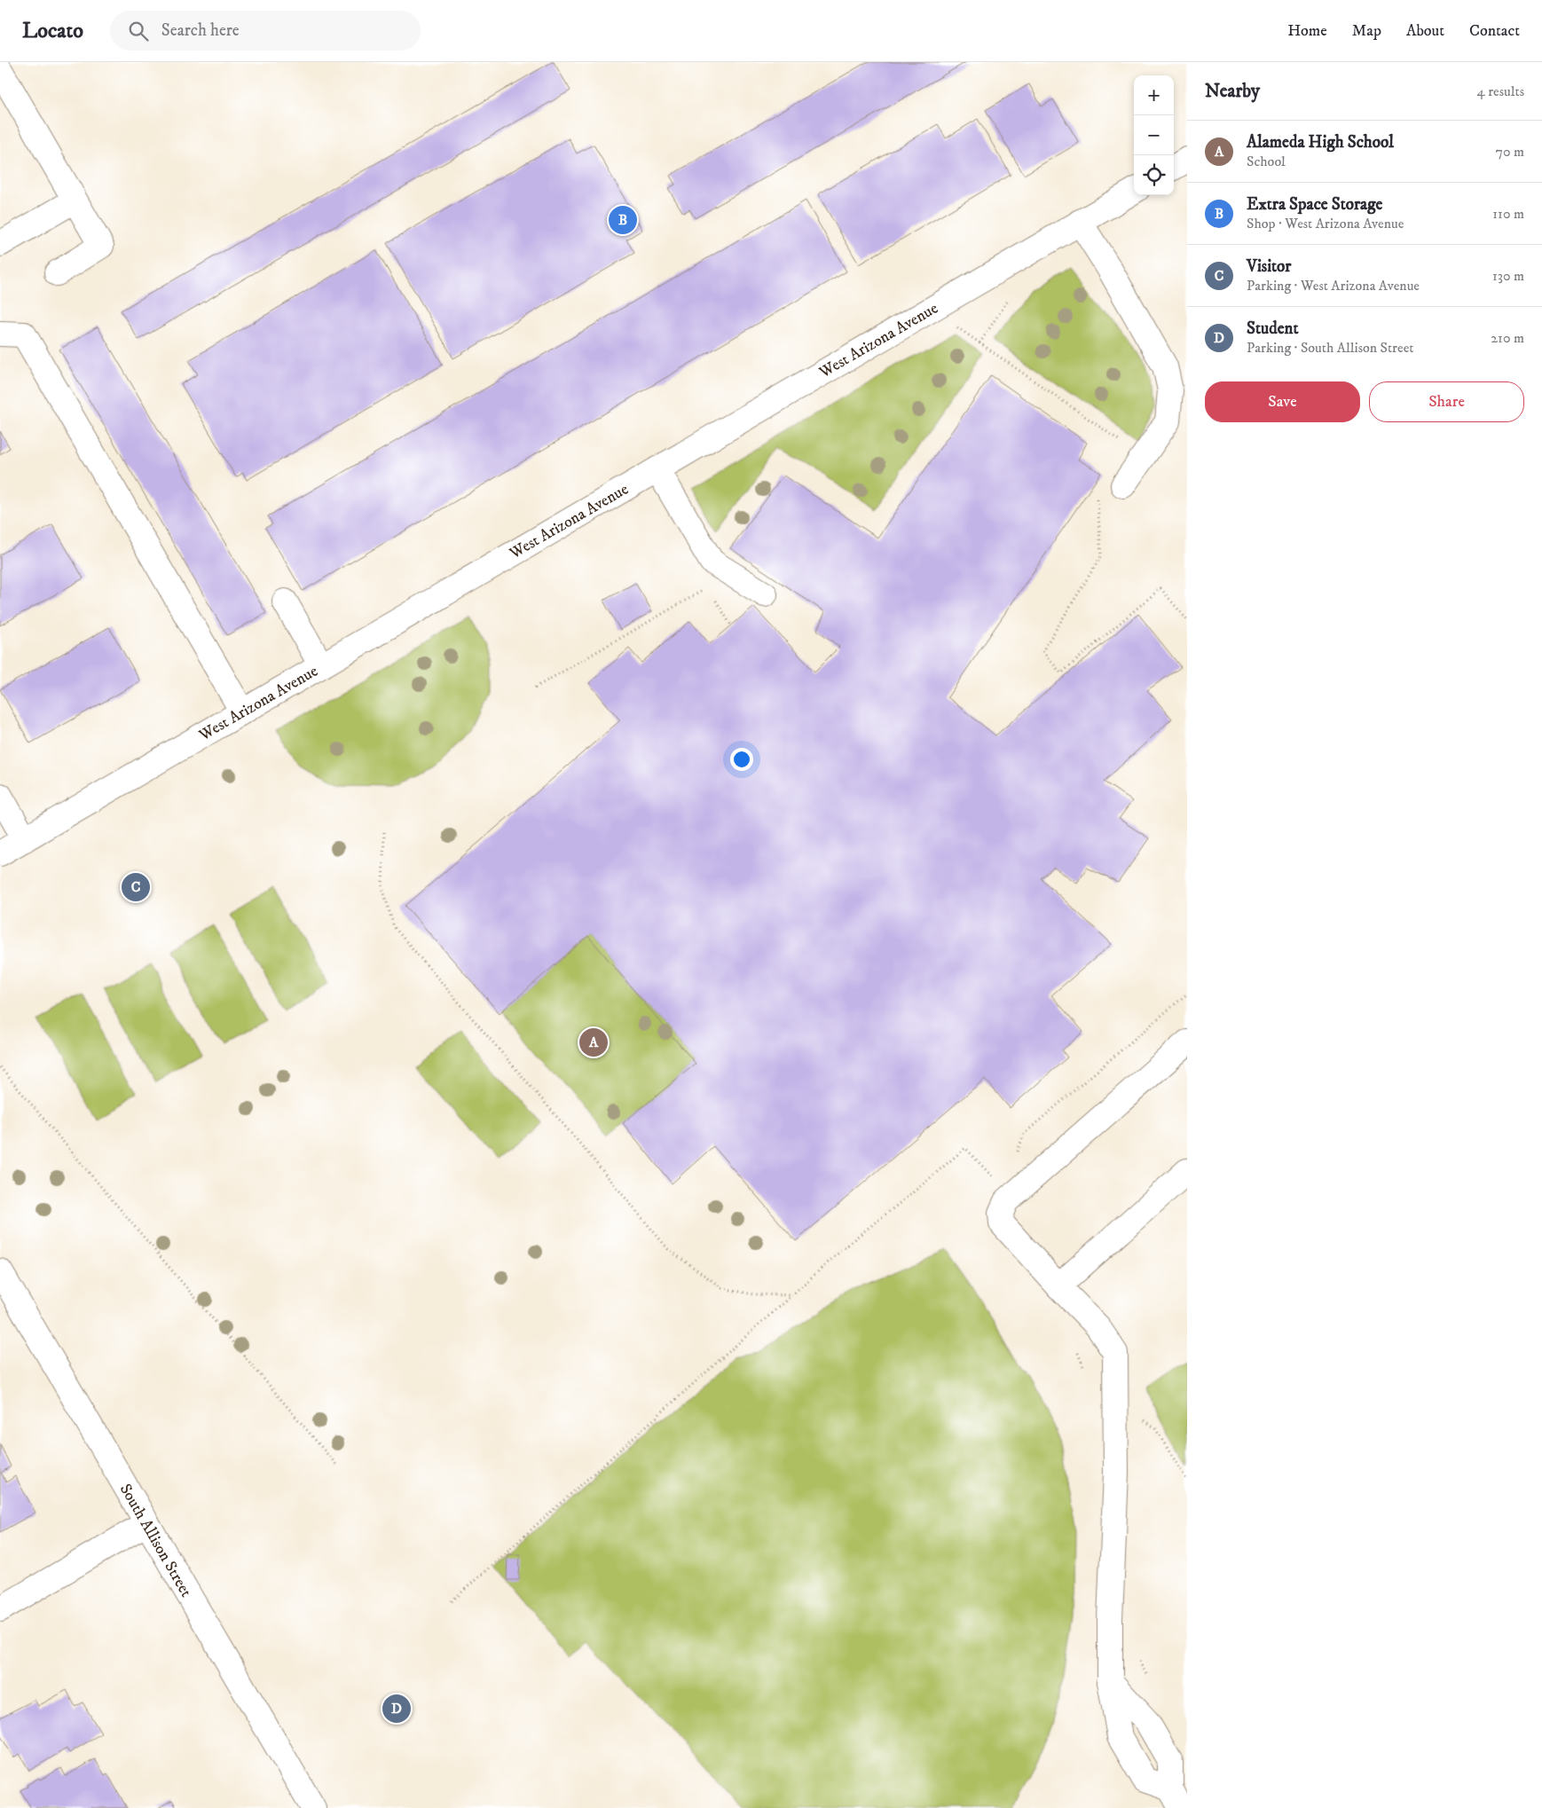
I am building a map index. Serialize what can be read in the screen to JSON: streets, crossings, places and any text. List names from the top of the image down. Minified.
{"streets":{"street":["West Arizona Avenue","South Allison Street"]},"page":{"header":"Locato","search":"Search here","nav":["Home","Map","About","Contact"],"heading":["Nearby","4 results"],"map_buttons":["+","−"],"list":[{"mark":"A","name":"Alameda High School","note":"School","value":"70 m"},{"mark":"B","name":"Extra Space Storage","note":"Shop · West Arizona Avenue","value":"110 m"},{"mark":"C","name":"Visitor","note":"Parking · West Arizona Avenue","value":"130 m"},{"mark":"D","name":"Student","note":"Parking · South Allison Street","value":"210 m"}],"pins":["B","C","A","D"],"buttons":["Save","Share"]}}
